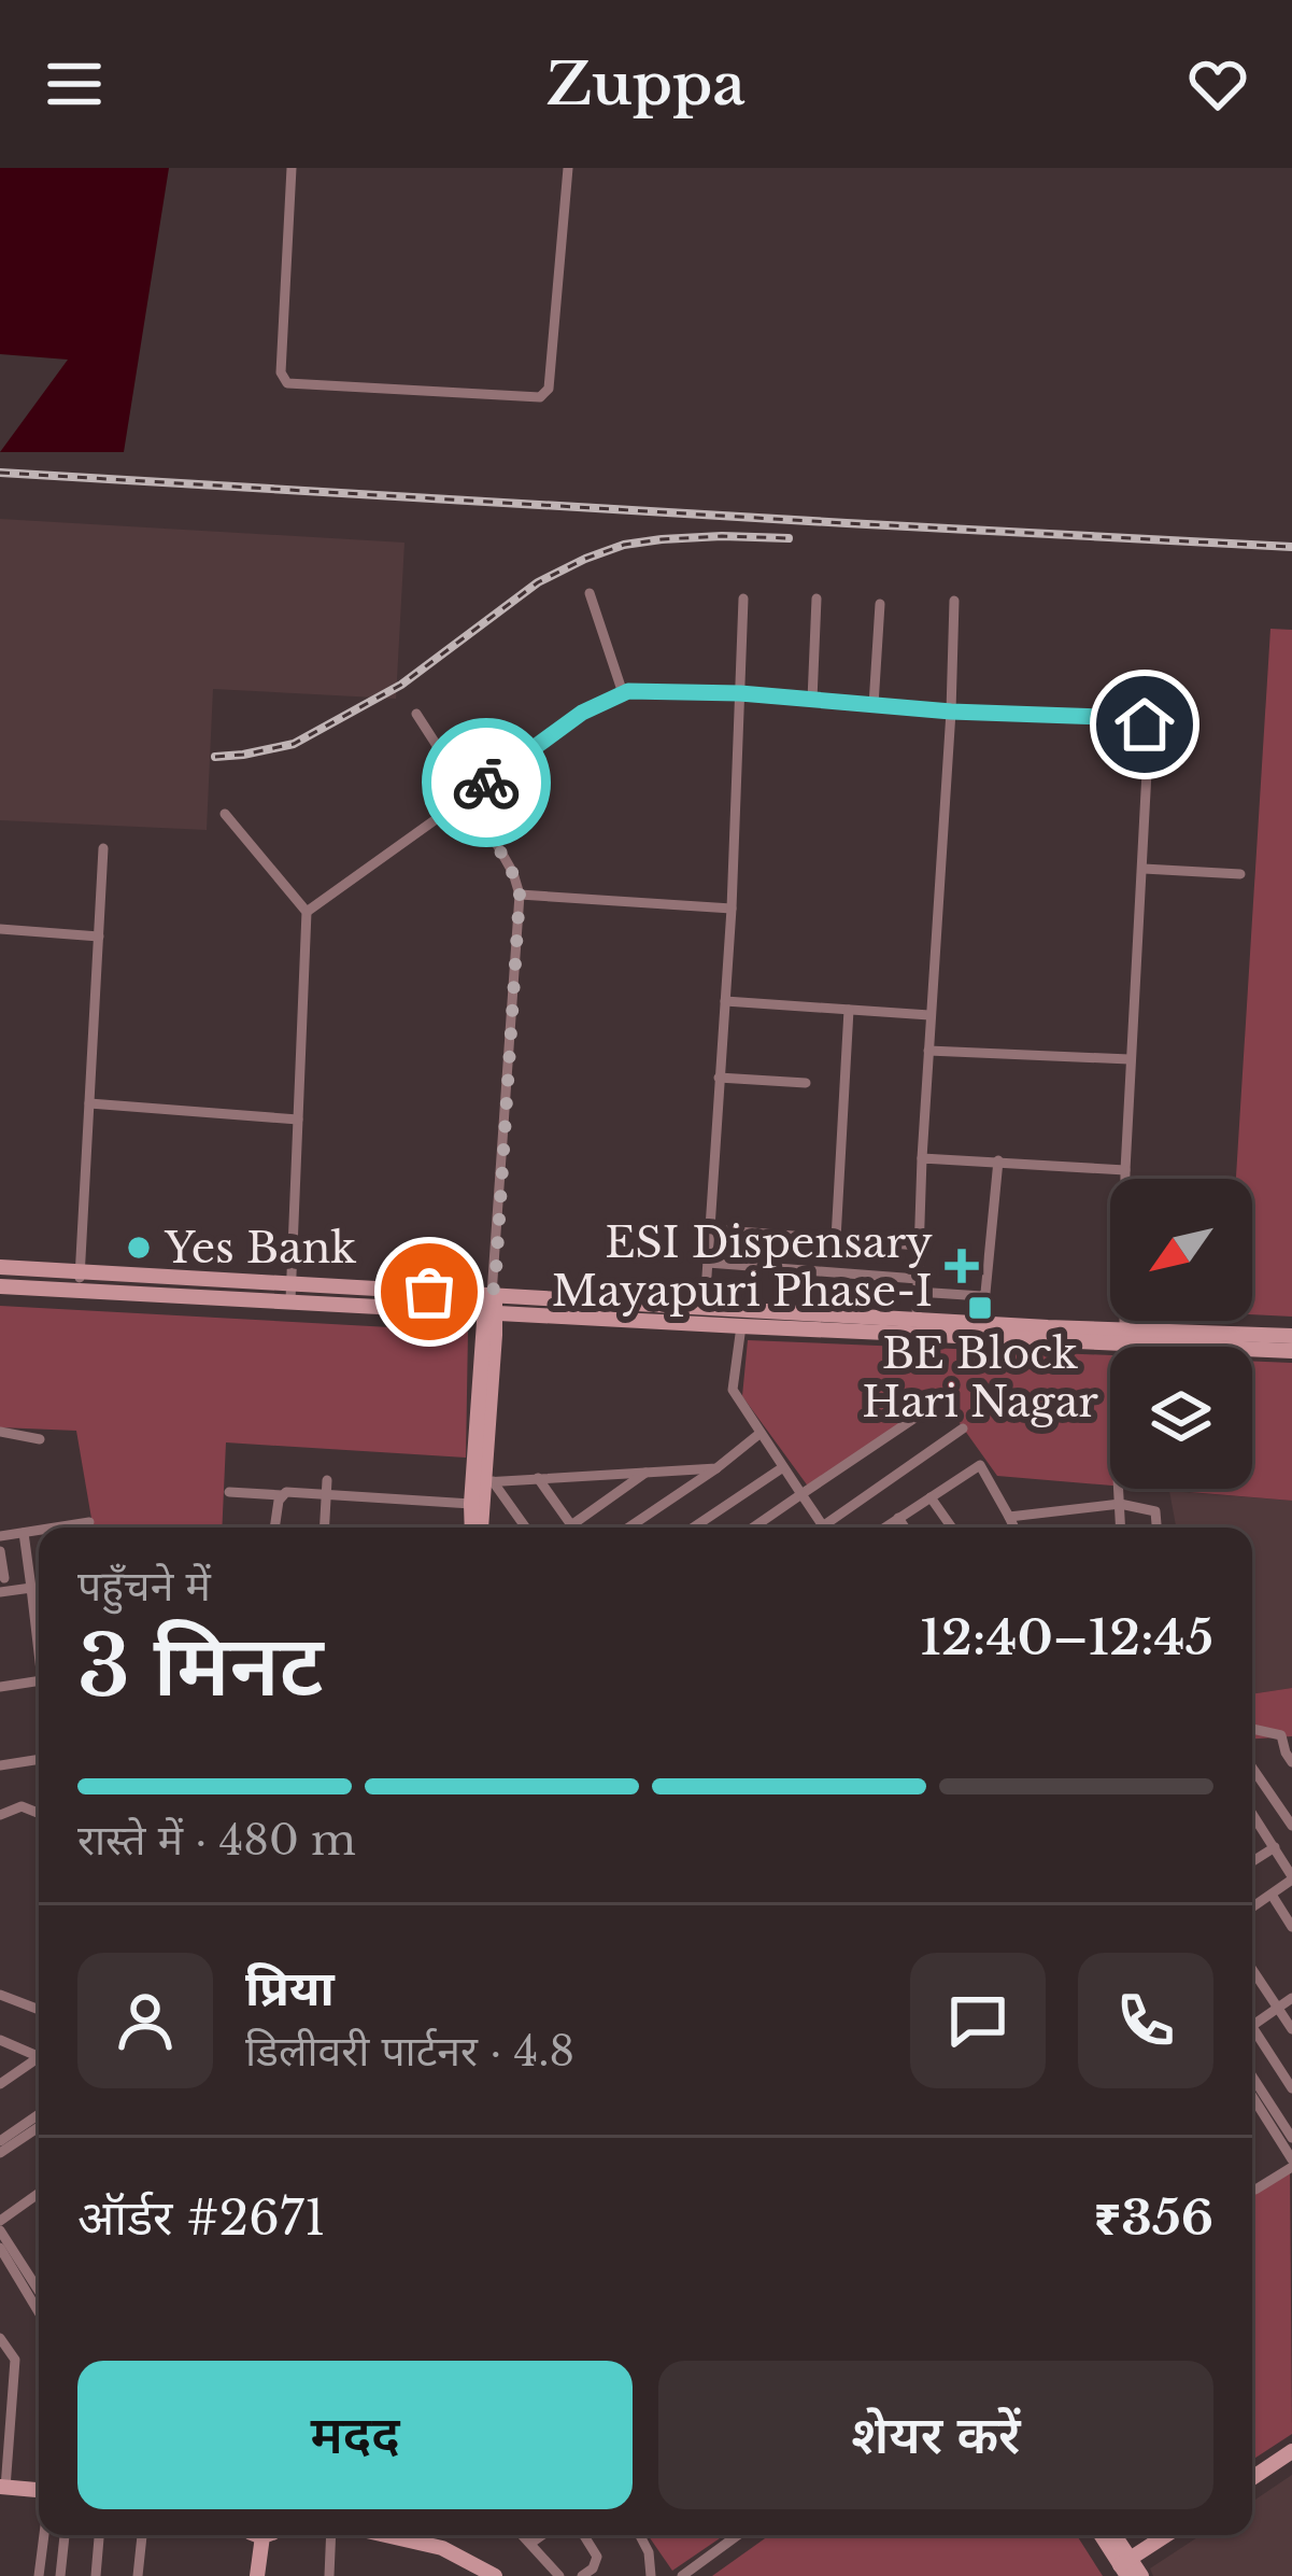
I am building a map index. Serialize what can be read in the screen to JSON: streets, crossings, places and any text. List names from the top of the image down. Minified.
{"places":{"other":["Yes Bank"],"health":["ESI Dispensary Mayapuri Phase-I"],"transit":["BE Block Hari Nagar"]},"north":"bottom left","page":{"header":"Zuppa","heading":["3 मिनट","पहुँचने में","12:40–12:45"],"panel":["प्रिया","डिलीवरी पार्टनर · 4.8","ऑर्डर #2671","₹356"],"bar":"रास्ते में · 480 m","buttons":["मदद","शेयर करें"]}}
